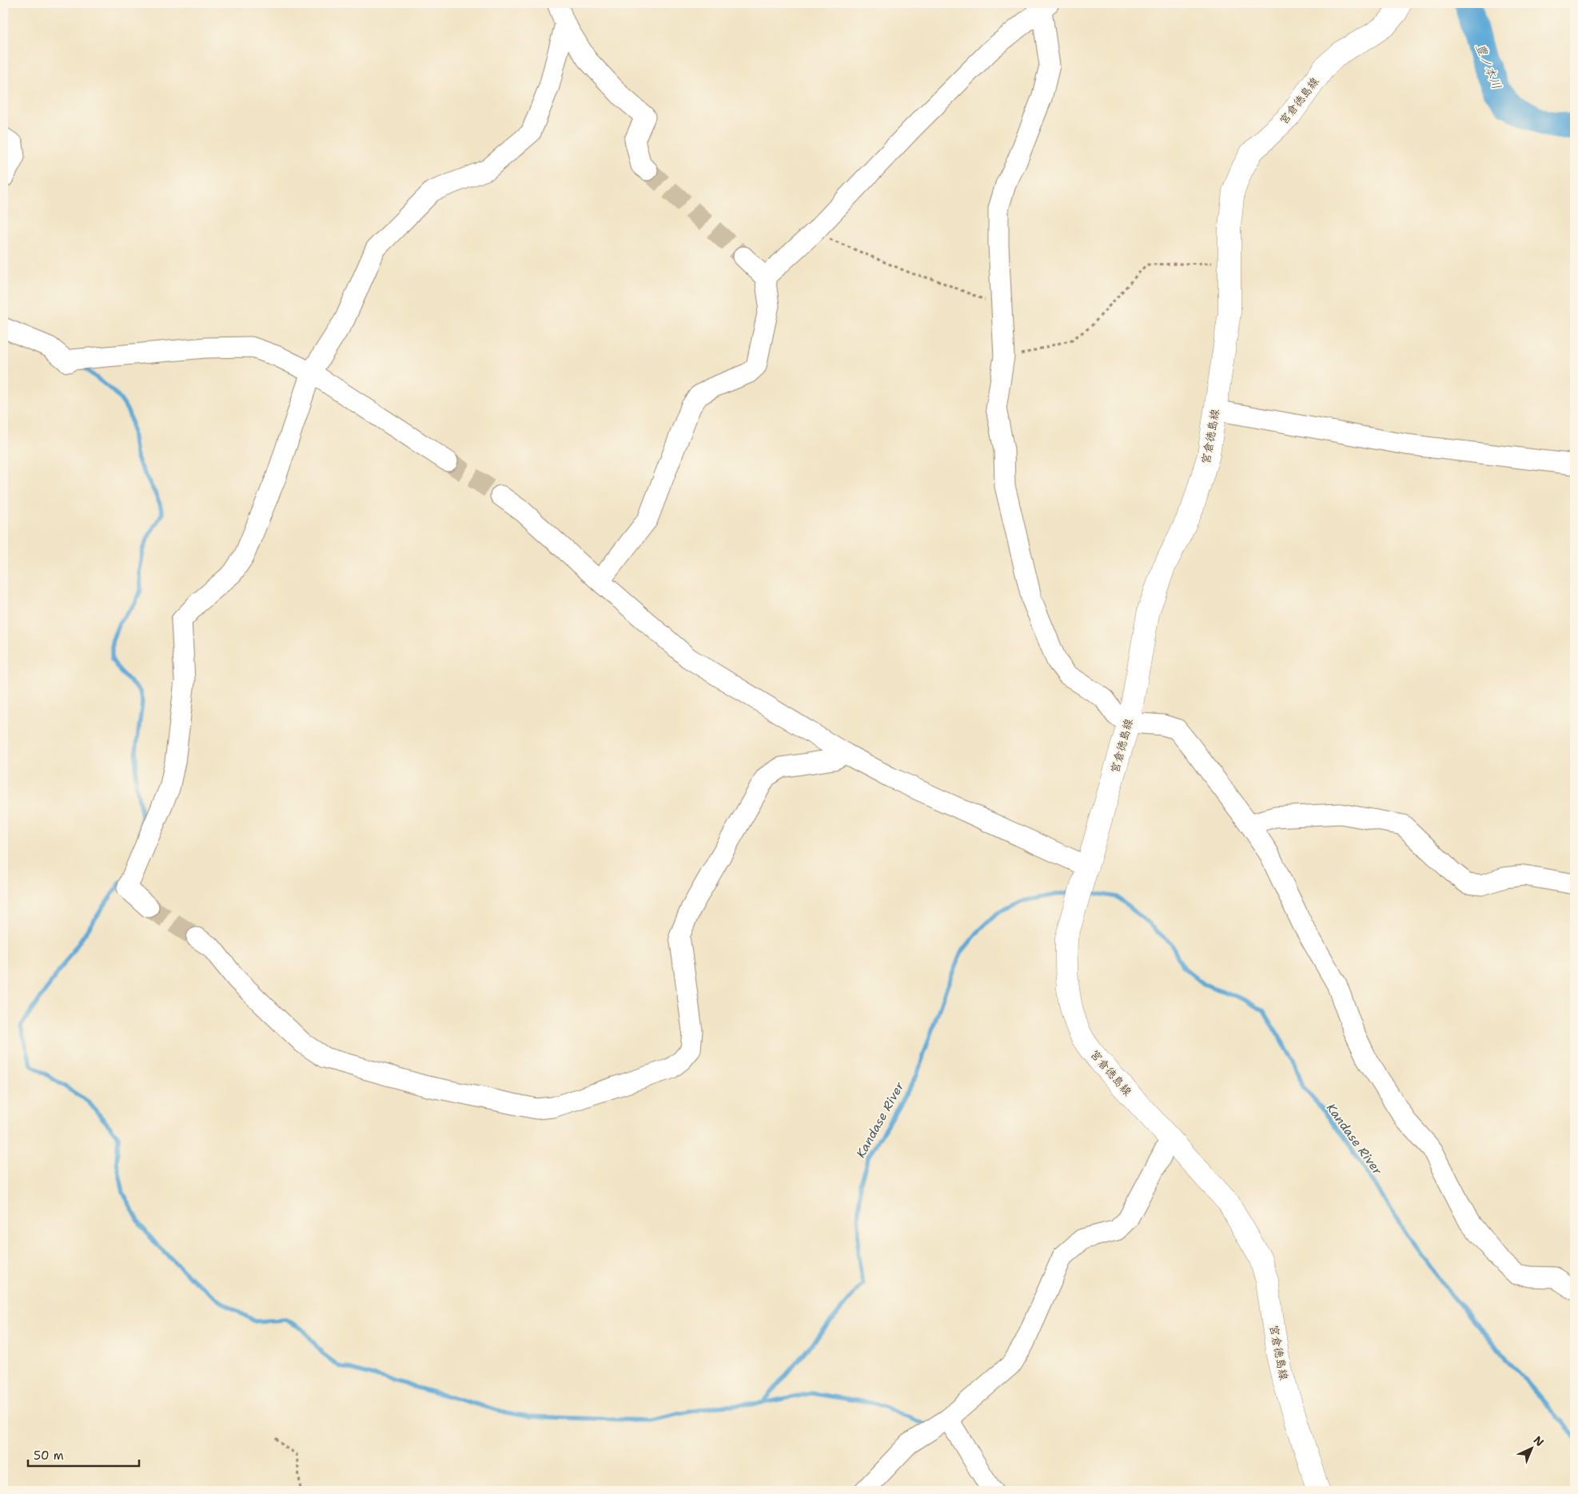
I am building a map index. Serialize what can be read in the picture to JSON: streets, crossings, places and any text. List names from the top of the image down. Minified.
{"streets":{"main road":["宮倉徳島線"]},"water":["豊ノ本川","Kandase River"],"scale_bar":"50 m","north":"top right"}
